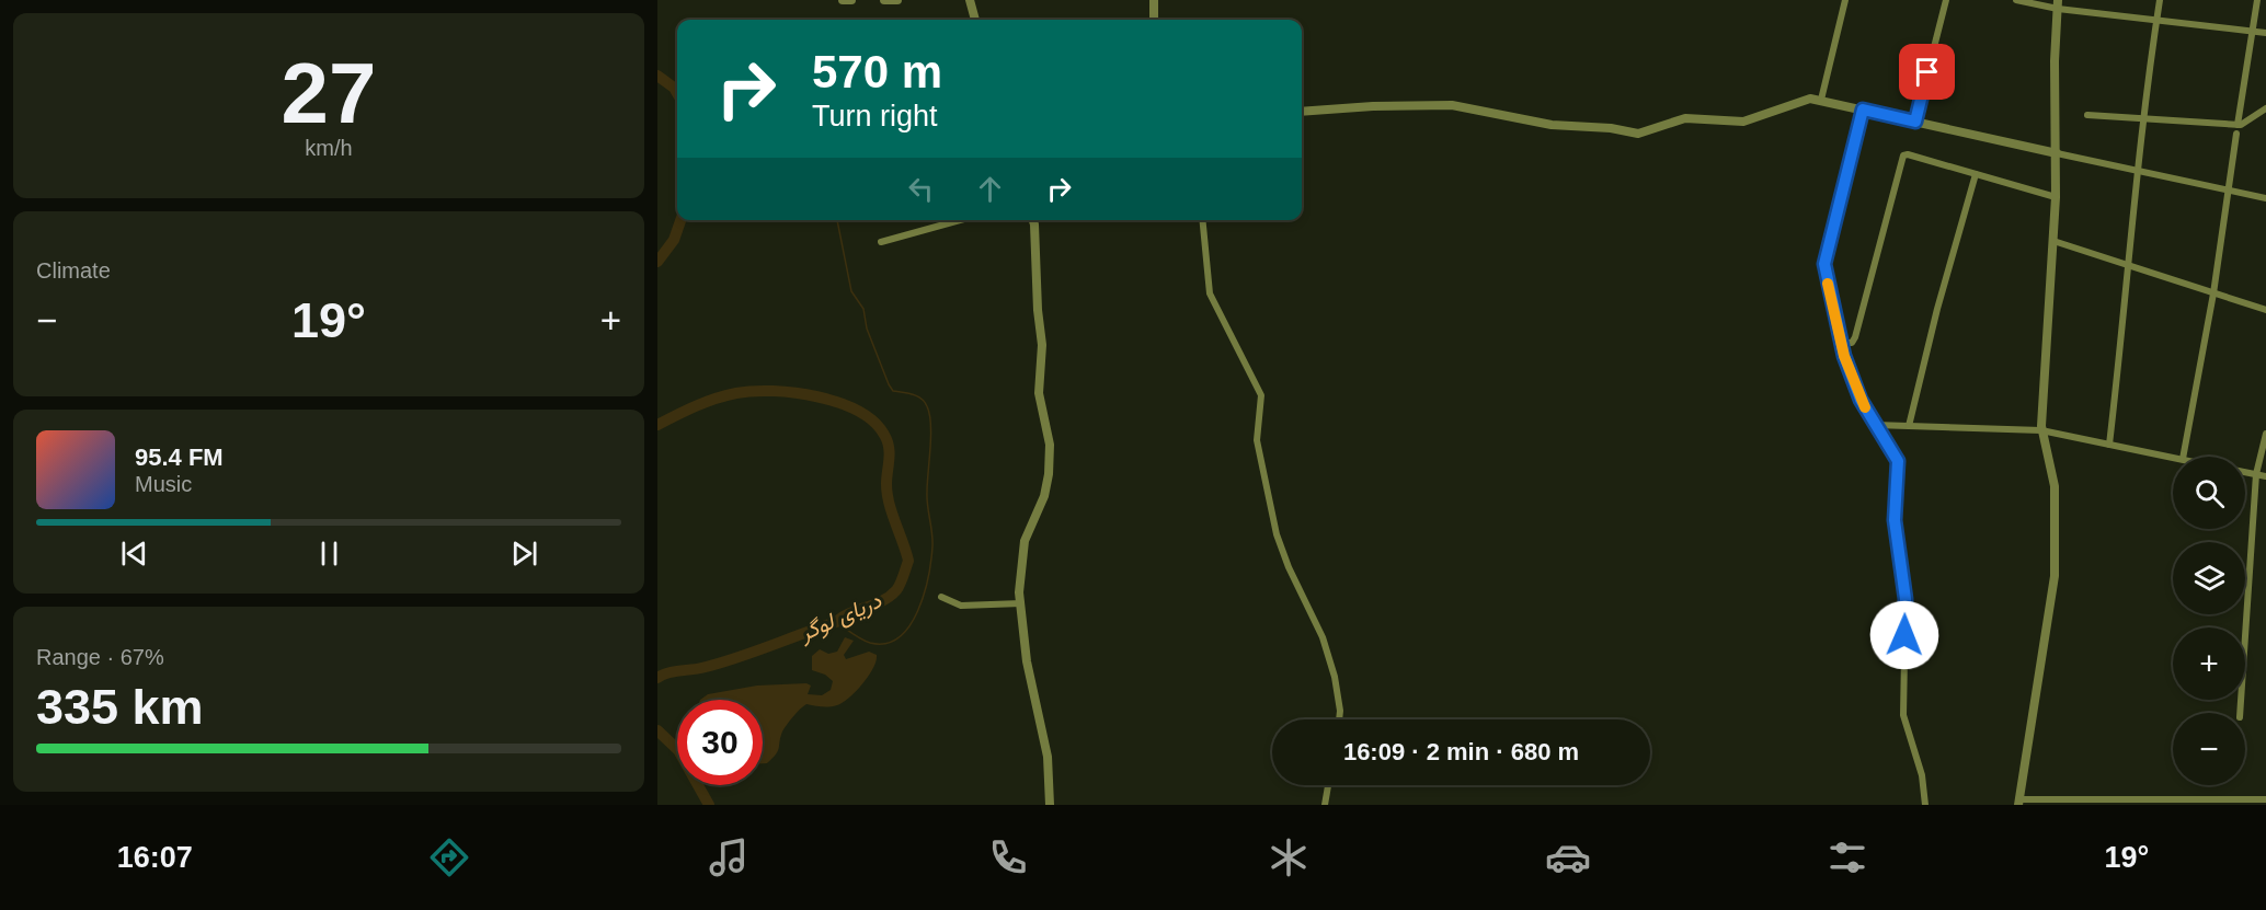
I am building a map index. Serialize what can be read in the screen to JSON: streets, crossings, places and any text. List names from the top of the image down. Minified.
{"water":["دریای لوگر"],"page":{"tile":[["27","km/h"],"Climate",["Range · 67%","335 km"]],"turn":["570 m","Turn right"],"heat":["−","19°","+"],"song":["95.4 FM","Music"],"map_buttons":["+","−"],"limit":"30","trip":"16:09 · 2 min · 680 m","tabs":["16:07","19°"]}}
